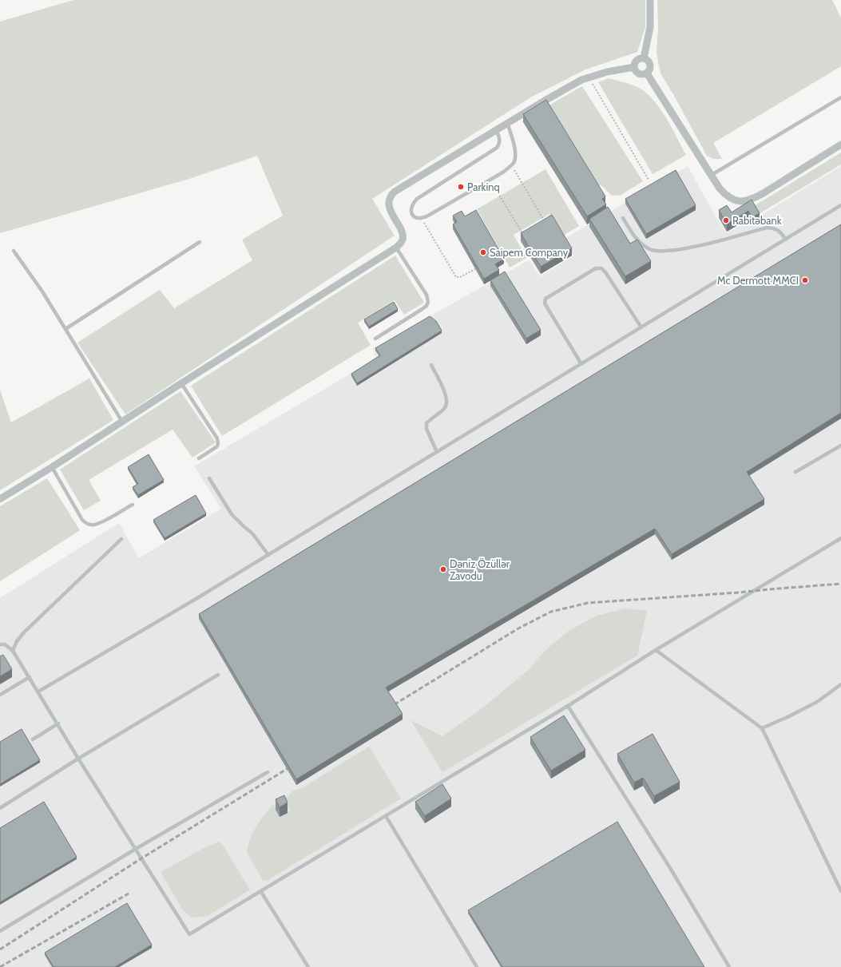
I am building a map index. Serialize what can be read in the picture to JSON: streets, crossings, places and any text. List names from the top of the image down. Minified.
{"places":["Parkinq","Rabitəbank","Saipem Company","Mc Dermott MMCI","Dəniz Özüllər Zavodu"]}
